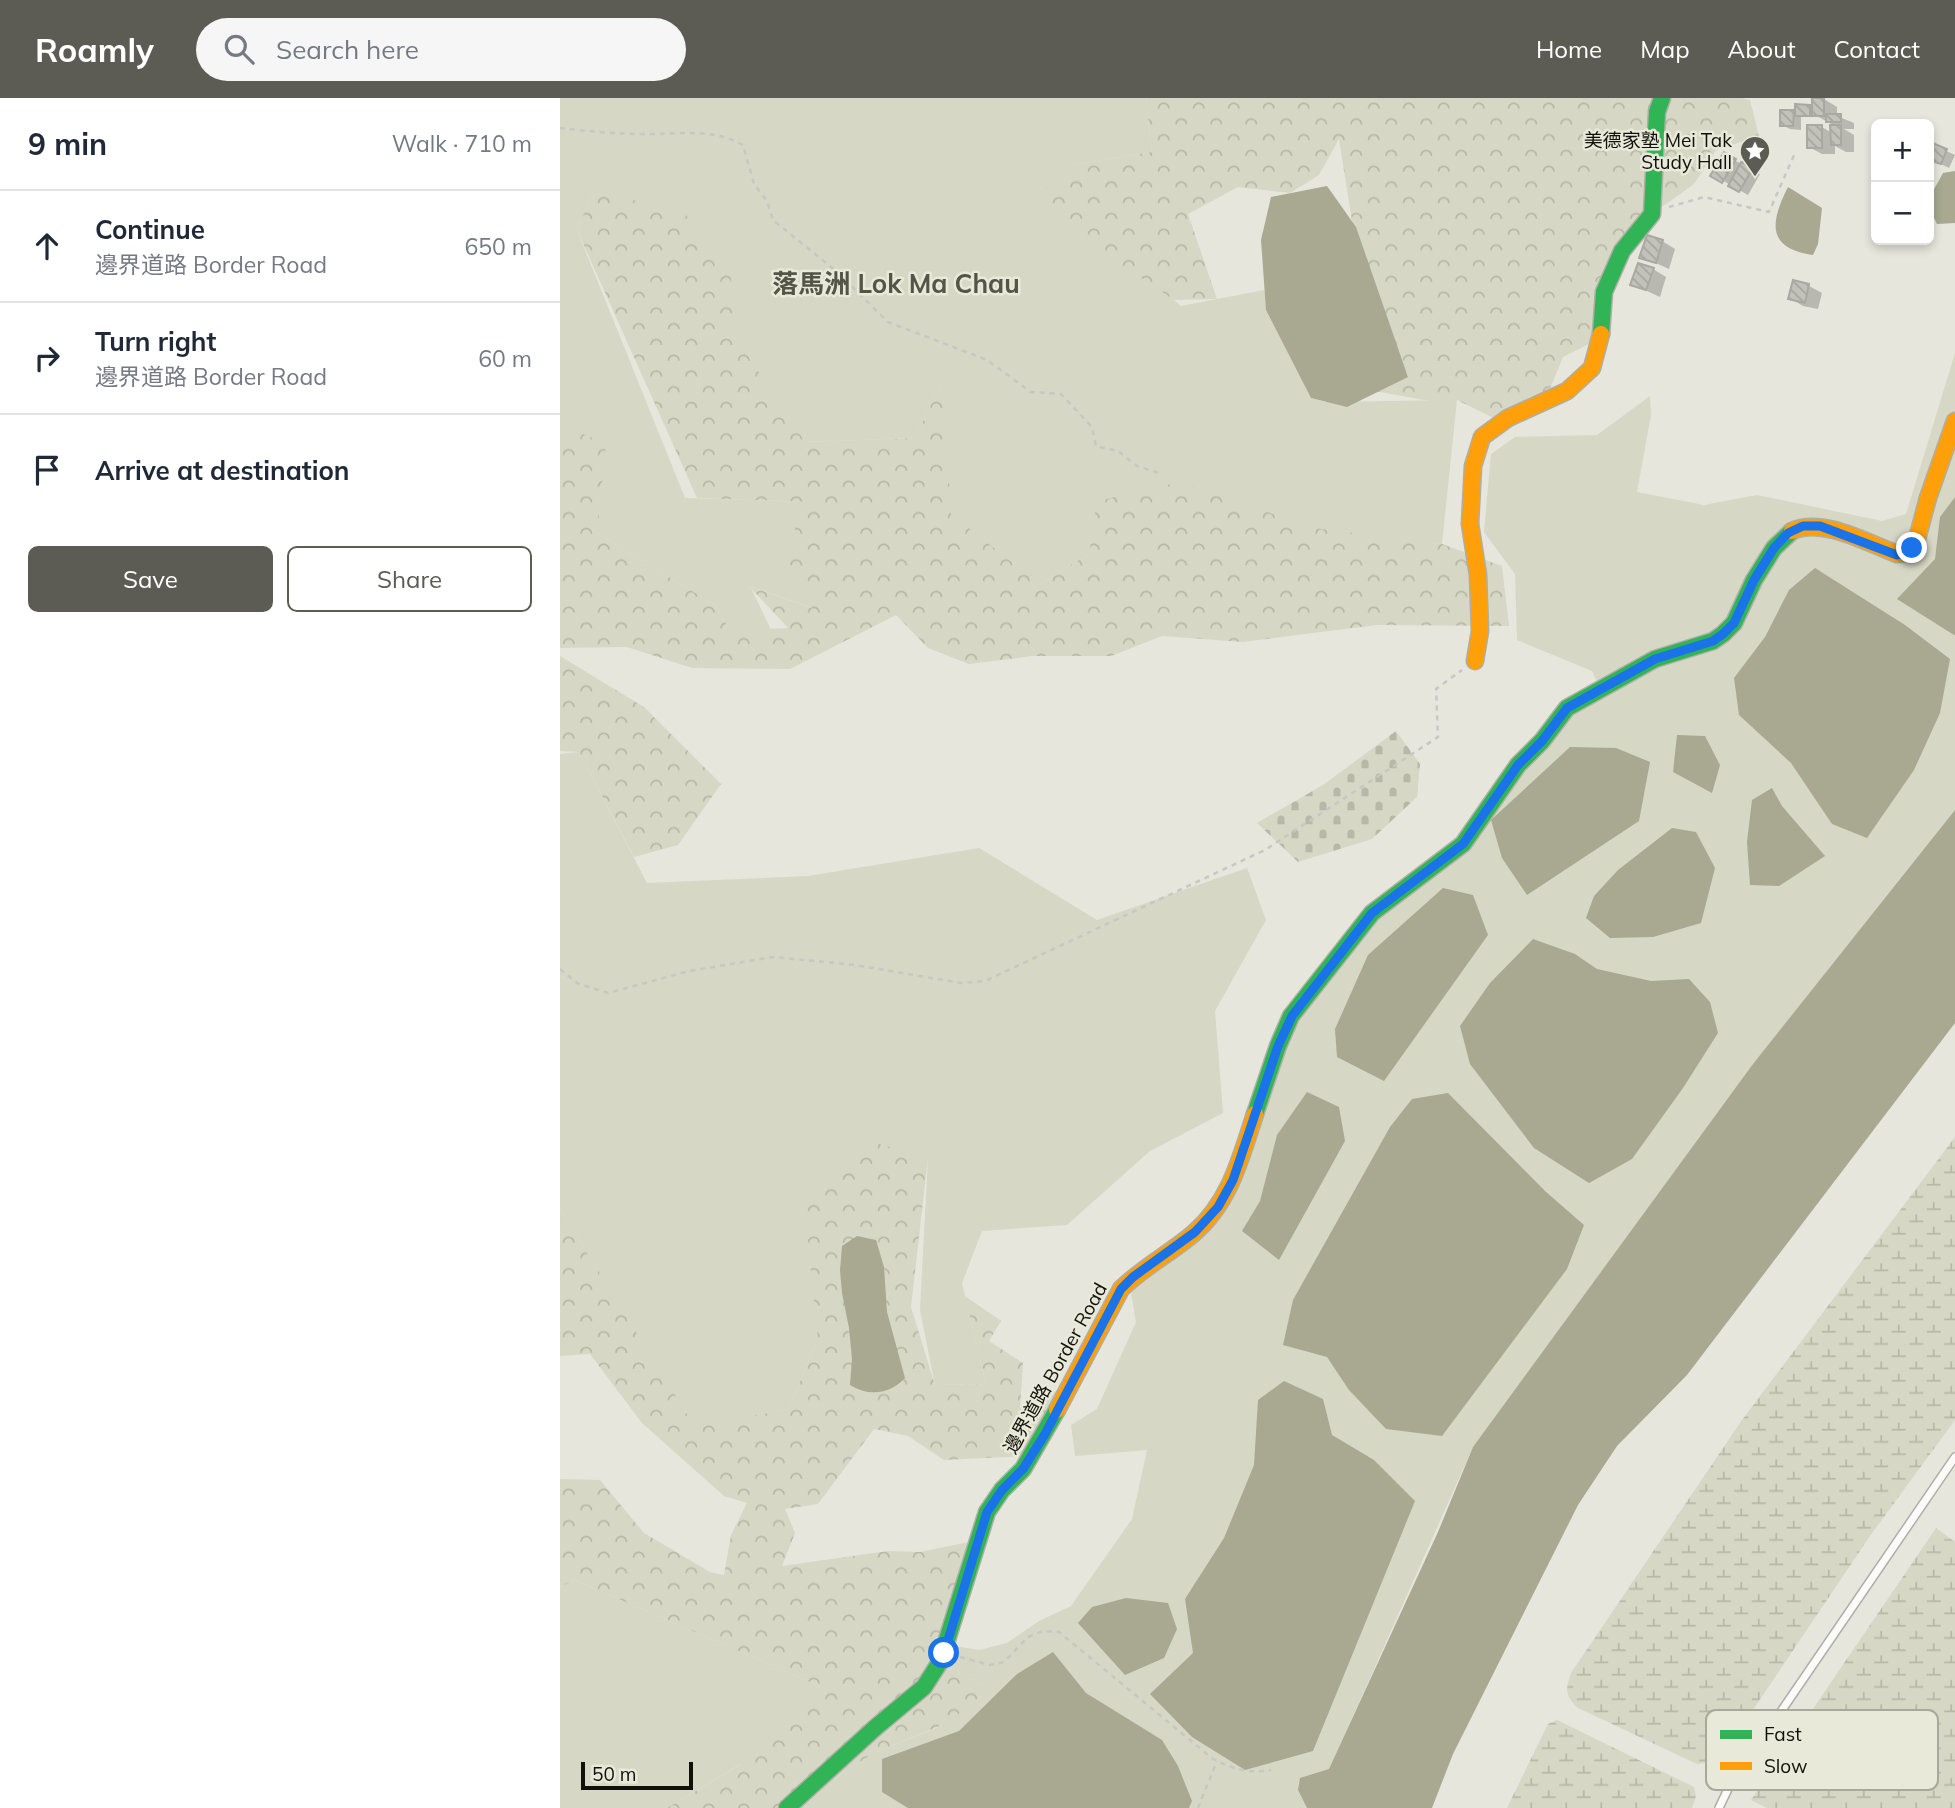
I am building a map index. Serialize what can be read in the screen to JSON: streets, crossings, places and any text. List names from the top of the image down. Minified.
{"streets":{"street":["邊界道路 Border Road"]},"districts":["落馬洲 Lok Ma Chau"],"places":{"place":["美德家塾 Mei Tak Study Hall"]},"legend":["Fast","Slow"],"scale_bar":"50 m","page":{"header":"Roamly","search":"Search here","nav":["Home","Map","About","Contact"],"heading":["9 min","Walk · 710 m"],"map_buttons":["+","−"],"list":[["Continue","邊界道路 Border Road","650 m"],["Turn right","邊界道路 Border Road","60 m"],"Arrive at destination"],"buttons":["Save","Share"],"scale":"50 m"}}
